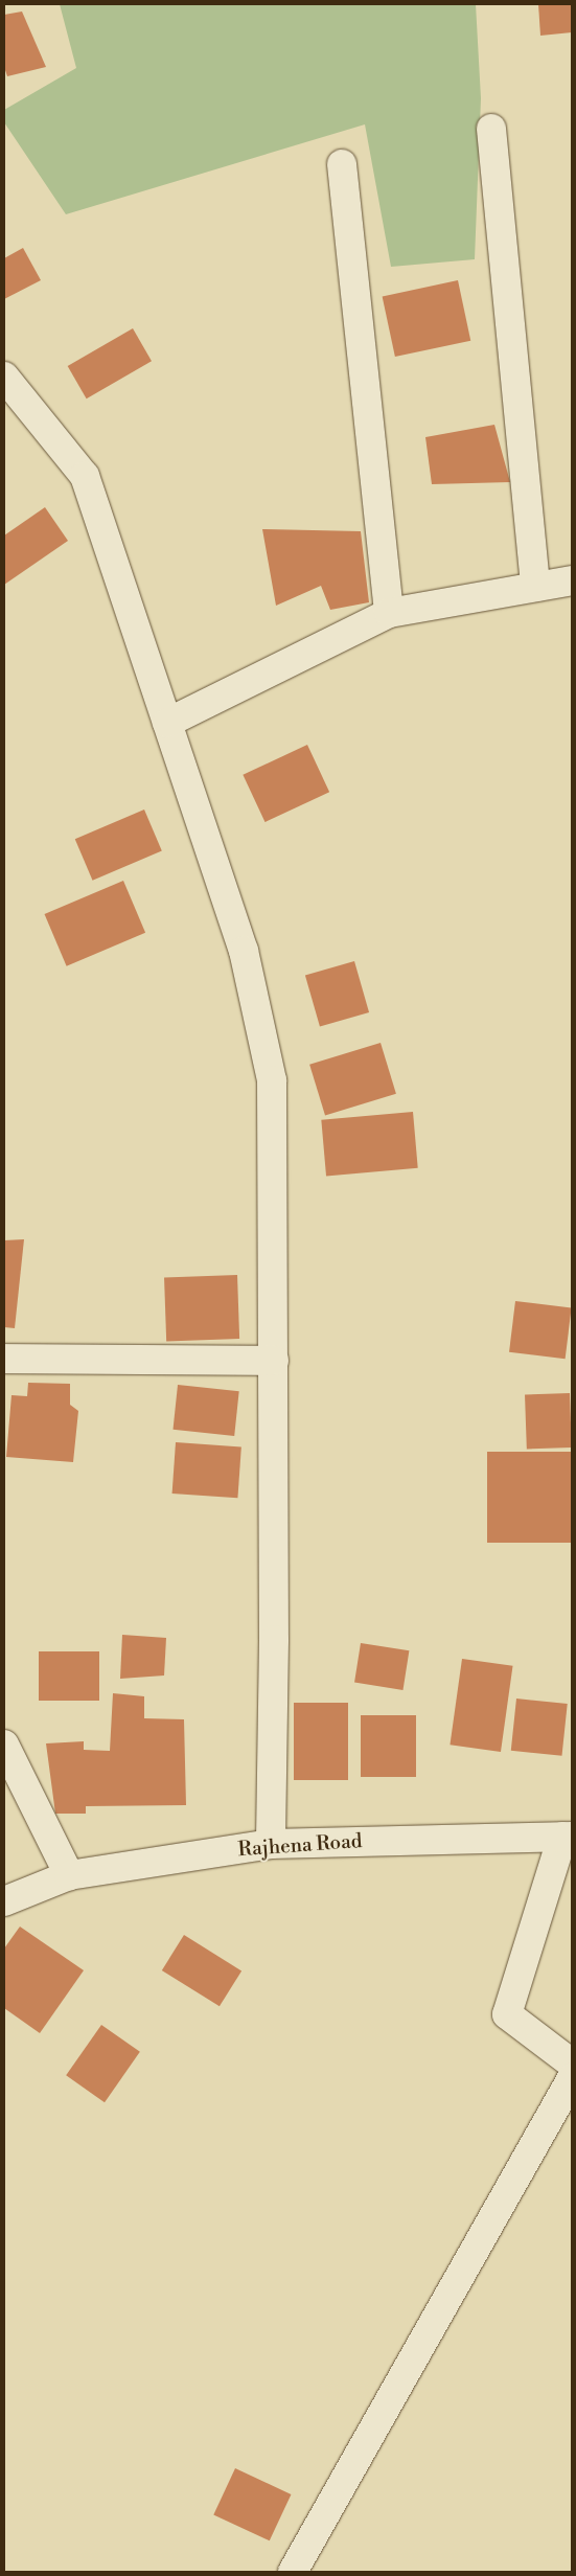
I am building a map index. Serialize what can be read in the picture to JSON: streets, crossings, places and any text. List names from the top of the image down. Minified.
{"streets":{"street":["Rajhena Road"]}}
